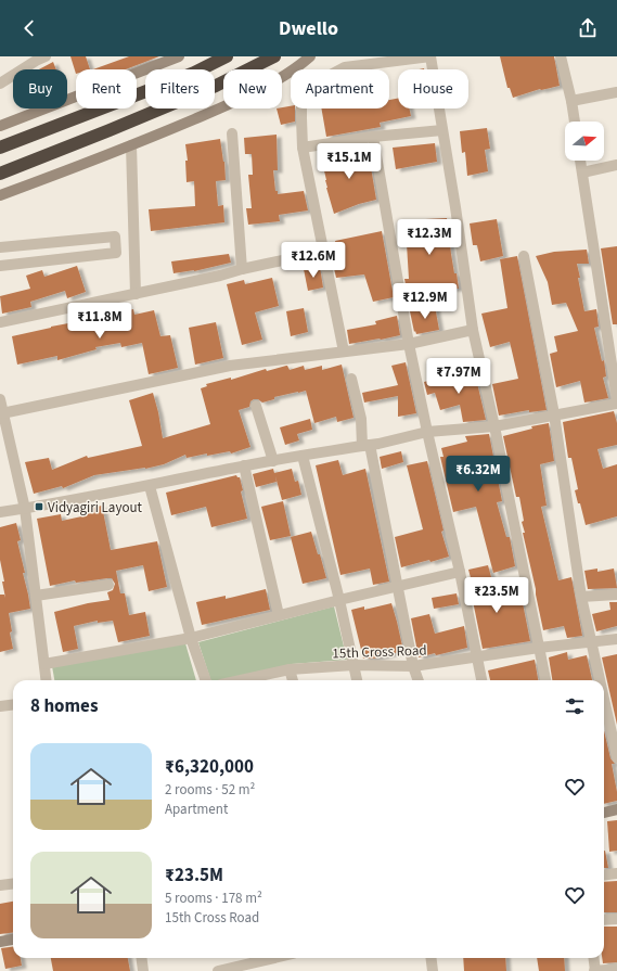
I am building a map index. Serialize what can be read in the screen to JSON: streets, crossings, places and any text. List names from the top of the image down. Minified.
{"streets":{"street":["15th Cross Road"]},"places":{"transit":["Vidyagiri Layout"]},"north":"right","page":{"header":"Dwello","chip":["Buy","Rent","Filters","New","Apartment","House"],"price":["₹15.1M","₹12.3M","₹12.6M","₹12.9M","₹11.8M","₹7.97M","₹6.32M","₹23.5M"],"heading":"8 homes","list":[{"name":"₹6,320,000","note":"2 rooms · 52 m² · Apartment"},{"name":"₹23.5M","note":"5 rooms · 178 m² · 15th Cross Road"}]}}
